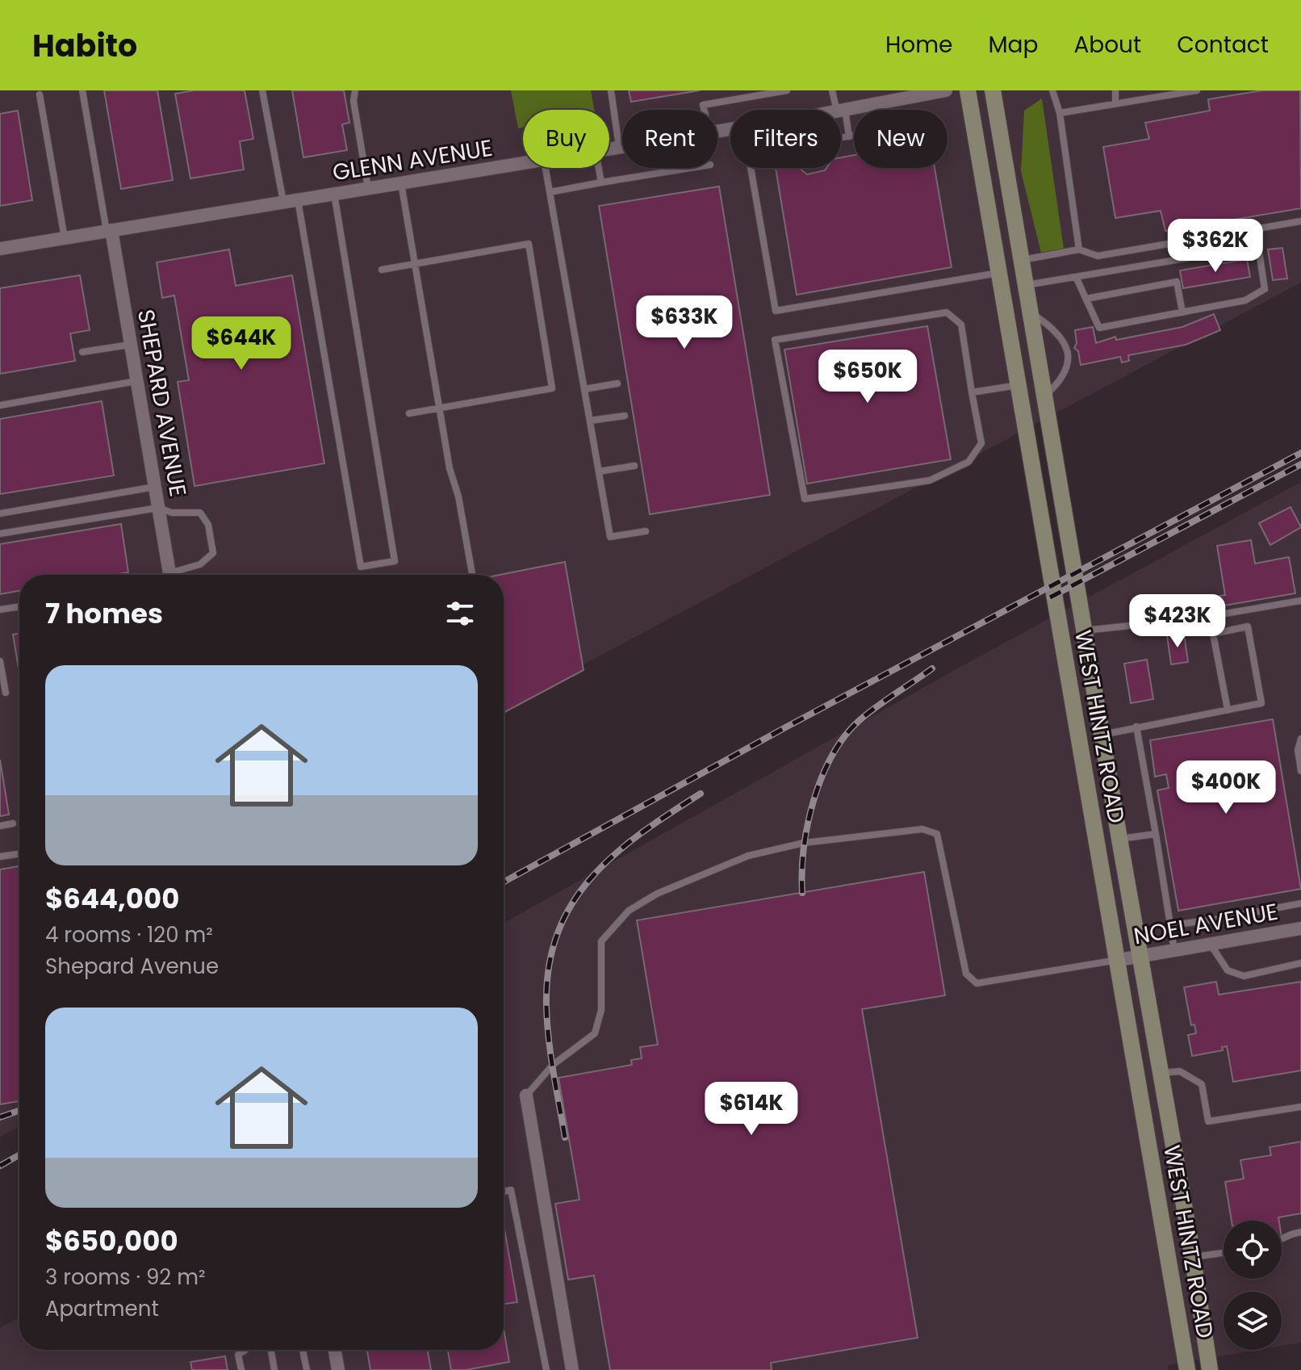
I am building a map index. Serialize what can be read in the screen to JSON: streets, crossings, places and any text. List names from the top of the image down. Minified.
{"streets":{"main road":["WEST HINTZ ROAD"],"street":["GLENN AVENUE","SHEPARD AVENUE","NOEL AVENUE"]},"crossings":[["GLENN AVENUE","SHEPARD AVENUE"],["WEST HINTZ ROAD","NOEL AVENUE"]],"page":{"header":"Habito","nav":["Home","Map","About","Contact"],"chip":["Buy","Rent","Filters","New"],"price":["$362K","$633K","$644K","$650K","$423K","$400K","$614K"],"heading":"7 homes","list":[{"name":"$644,000","note":"4 rooms · 120 m² · Shepard Avenue"},{"name":"$650,000","note":"3 rooms · 92 m² · Apartment"}]}}
